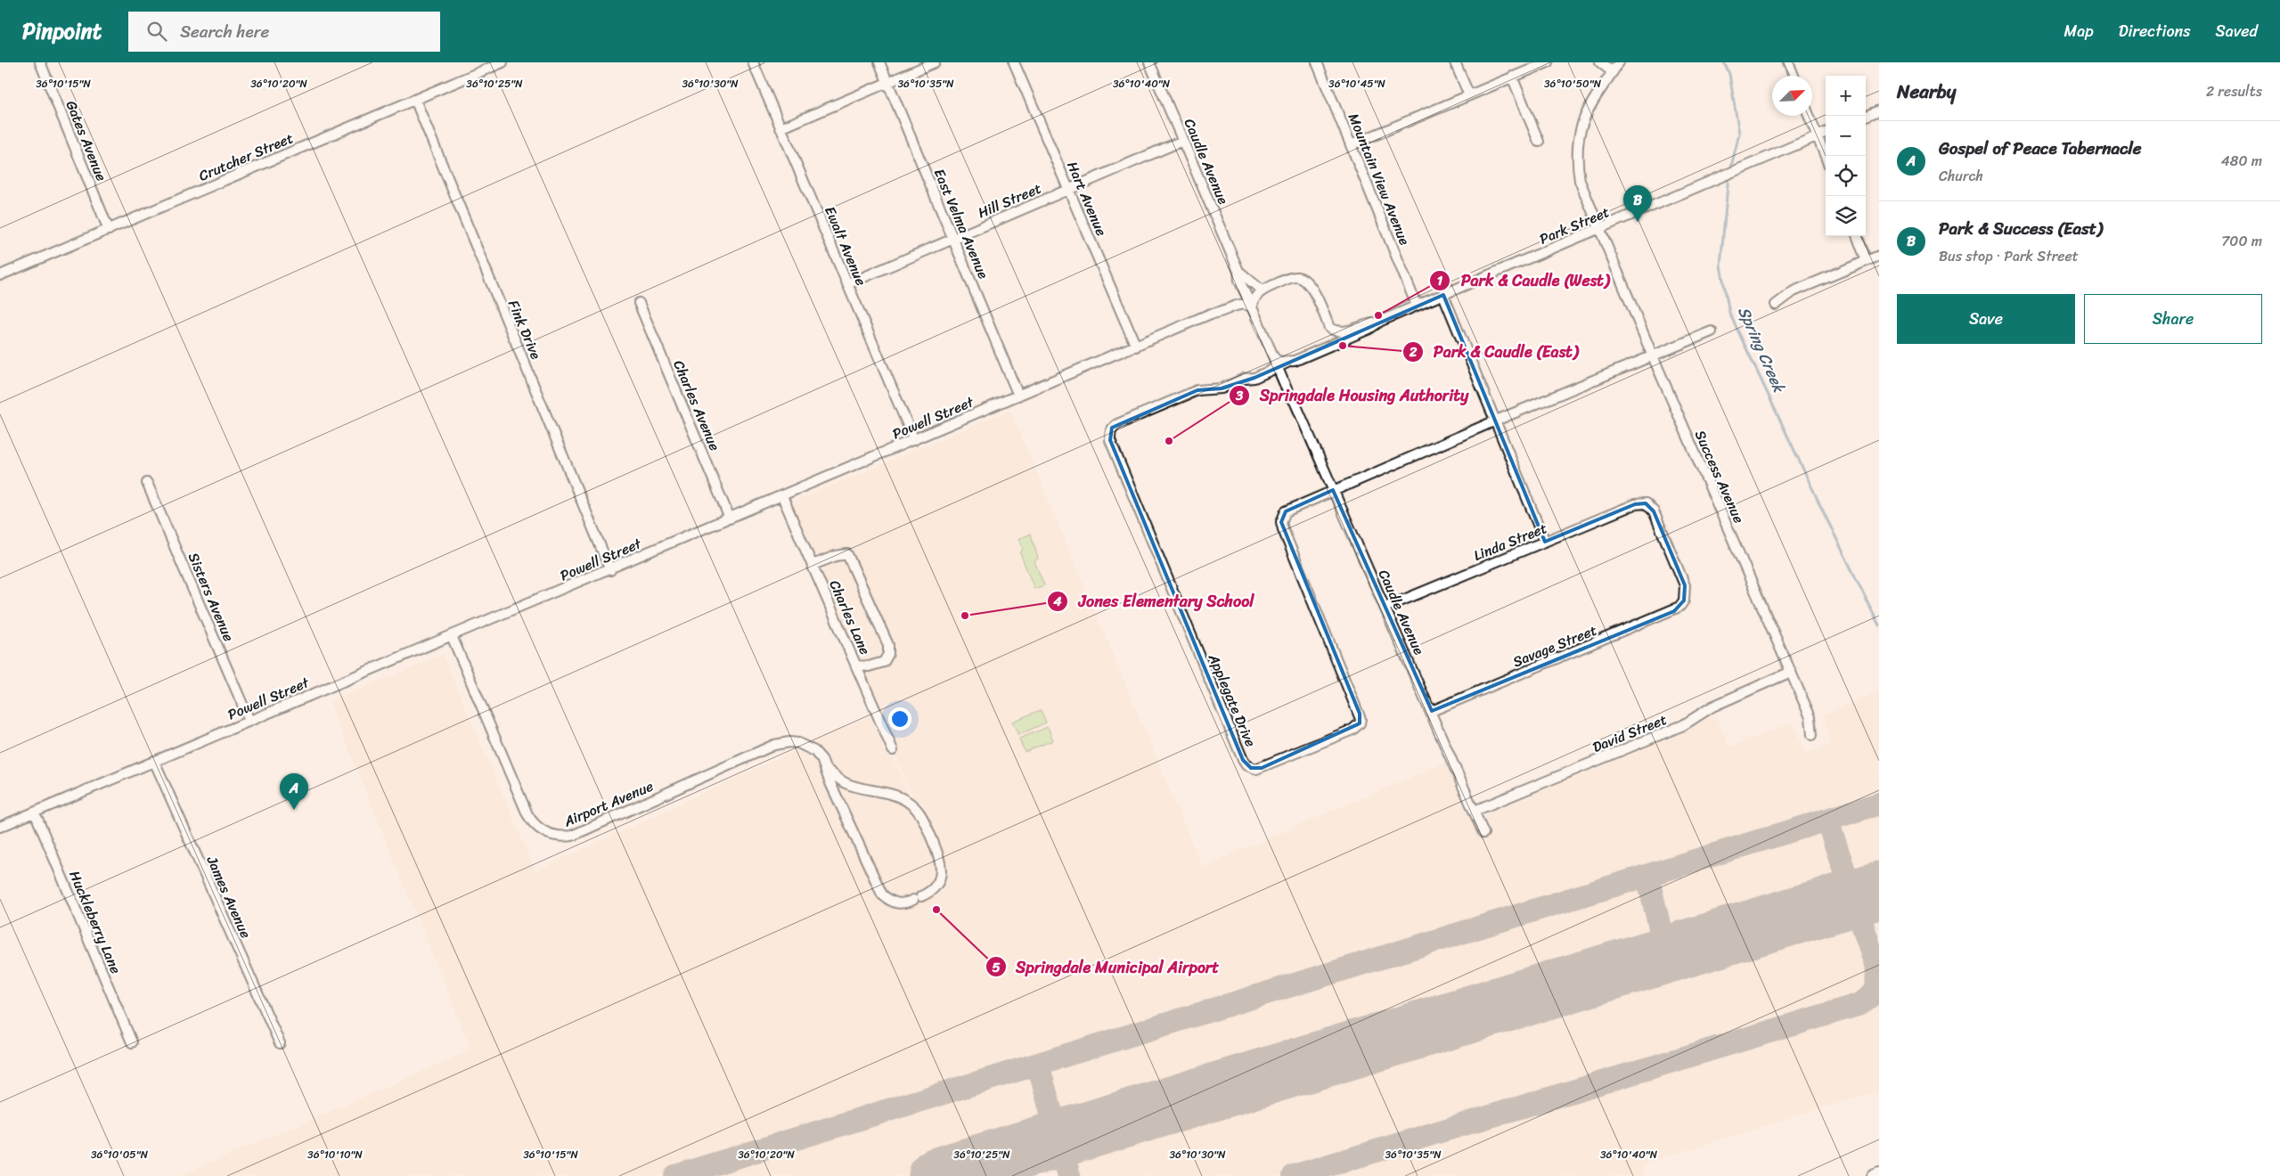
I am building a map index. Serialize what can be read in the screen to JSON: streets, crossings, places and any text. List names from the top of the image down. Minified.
{"streets":{"street":["Gates Avenue","Crutcher Street","Caudle Avenue","Mountain View Avenue","Hart Avenue","Hill Street","East Velma Avenue","Park Street","Ewalt Avenue","Fink Drive","Charles Avenue","Powell Street","Success Avenue","Linda Street","Sisters Avenue","Charles Lane","Savage Street","Applegate Drive","David Street","Airport Avenue","James Avenue","Huckleberry Lane"]},"crossings":[["Gates Avenue","Crutcher Street"],["Crutcher Street","Fink Drive"],["Caudle Avenue","Hill Street"],["Caudle Avenue","Park Street"],["Caudle Avenue","Powell Street"],["Caudle Avenue","Linda Street"],["Caudle Avenue","Savage Street"],["Caudle Avenue","Applegate Drive"],["Caudle Avenue","David Street"],["Mountain View Avenue","Park Street"],["Hart Avenue","Hill Street"],["Hart Avenue","Powell Street"],["Hill Street","East Velma Avenue"],["Hill Street","Ewalt Avenue"],["East Velma Avenue","Powell Street"],["Park Street","Powell Street"],["Park Street","Success Avenue"],["Park Street","Applegate Drive"],["Ewalt Avenue","Powell Street"],["Fink Drive","Powell Street"],["Charles Avenue","Powell Street"],["Powell Street","Sisters Avenue"],["Powell Street","Charles Lane"],["Powell Street","Applegate Drive"],["Powell Street","Airport Avenue"],["Powell Street","James Avenue"],["Powell Street","Huckleberry Lane"],["Success Avenue","David Street"],["Linda Street","Savage Street"]],"water":["Spring Creek"],"places":["Park & Caudle (West)","Park & Caudle (East)","Springdale Housing Authority","Jones Elementary School","Springdale Municipal Airport"],"north":"top right","page":{"header":"Pinpoint","search":"Search here","nav":["Map","Directions","Saved"],"heading":["Nearby","2 results"],"map_buttons":["+","−"],"list":[{"mark":"A","name":"Gospel of Peace Tabernacle","note":"Church","value":"480 m"},{"mark":"B","name":"Park & Success (East)","note":"Bus stop · Park Street","value":"700 m"}],"pins":["B","A"],"buttons":["Save","Share"]},"coordinates":["36°10'15\"N","36°10'30\"N","36°10'35\"N","36°10'20\"N","36°10'25\"N","36°10'40\"N","36°10'45\"N","36°10'50\"N","36°10'05\"N","36°10'10\"N"]}
